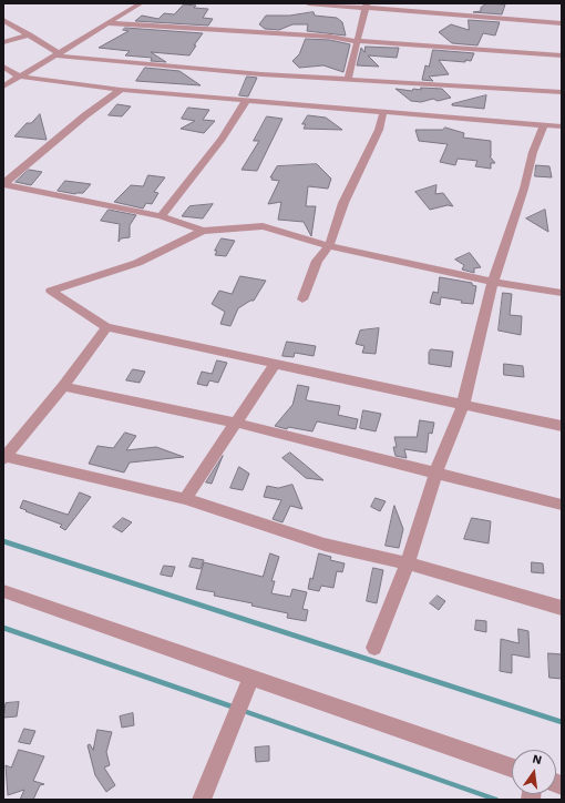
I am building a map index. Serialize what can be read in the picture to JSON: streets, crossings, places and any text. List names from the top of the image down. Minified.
{"north":"top"}
